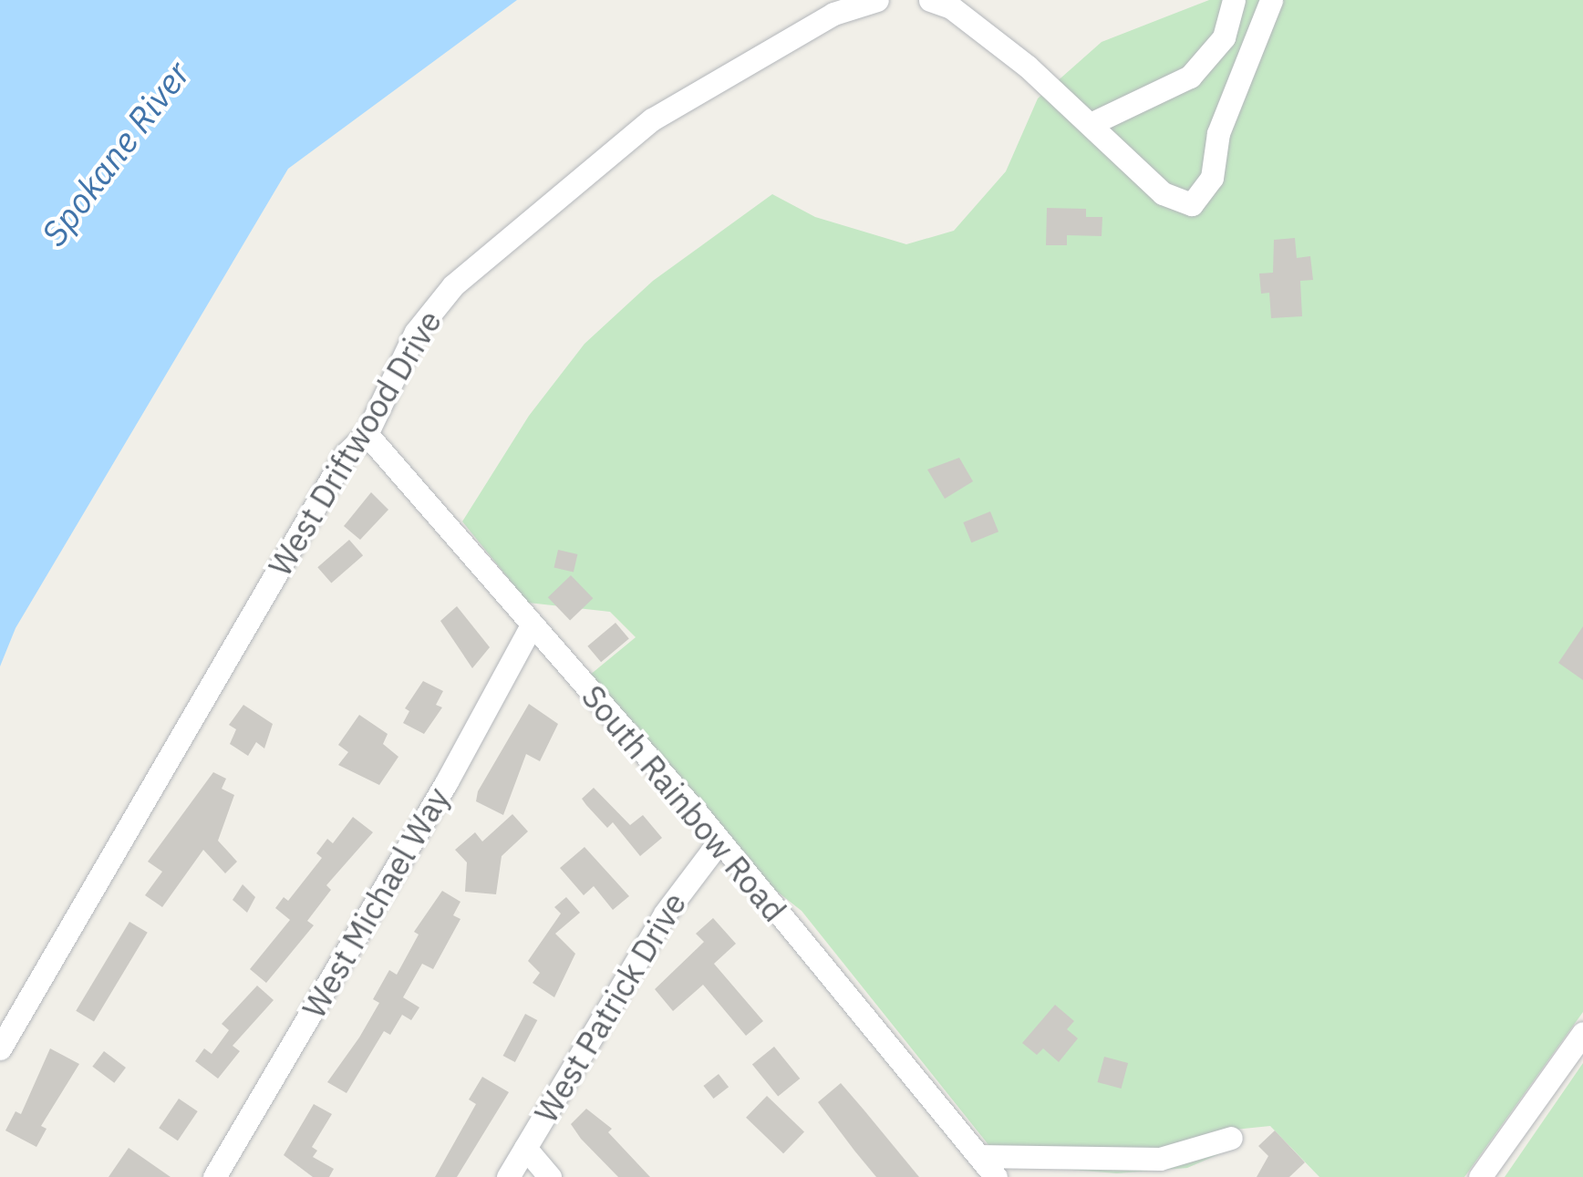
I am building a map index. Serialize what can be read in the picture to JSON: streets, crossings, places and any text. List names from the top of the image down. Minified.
{"streets":{"street":["West Driftwood Drive","South Rainbow Road","West Michael Way","West Patrick Drive"]},"crossings":[["West Driftwood Drive","South Rainbow Road"],["South Rainbow Road","West Michael Way"],["South Rainbow Road","West Patrick Drive"]],"water":["Spokane River"]}
